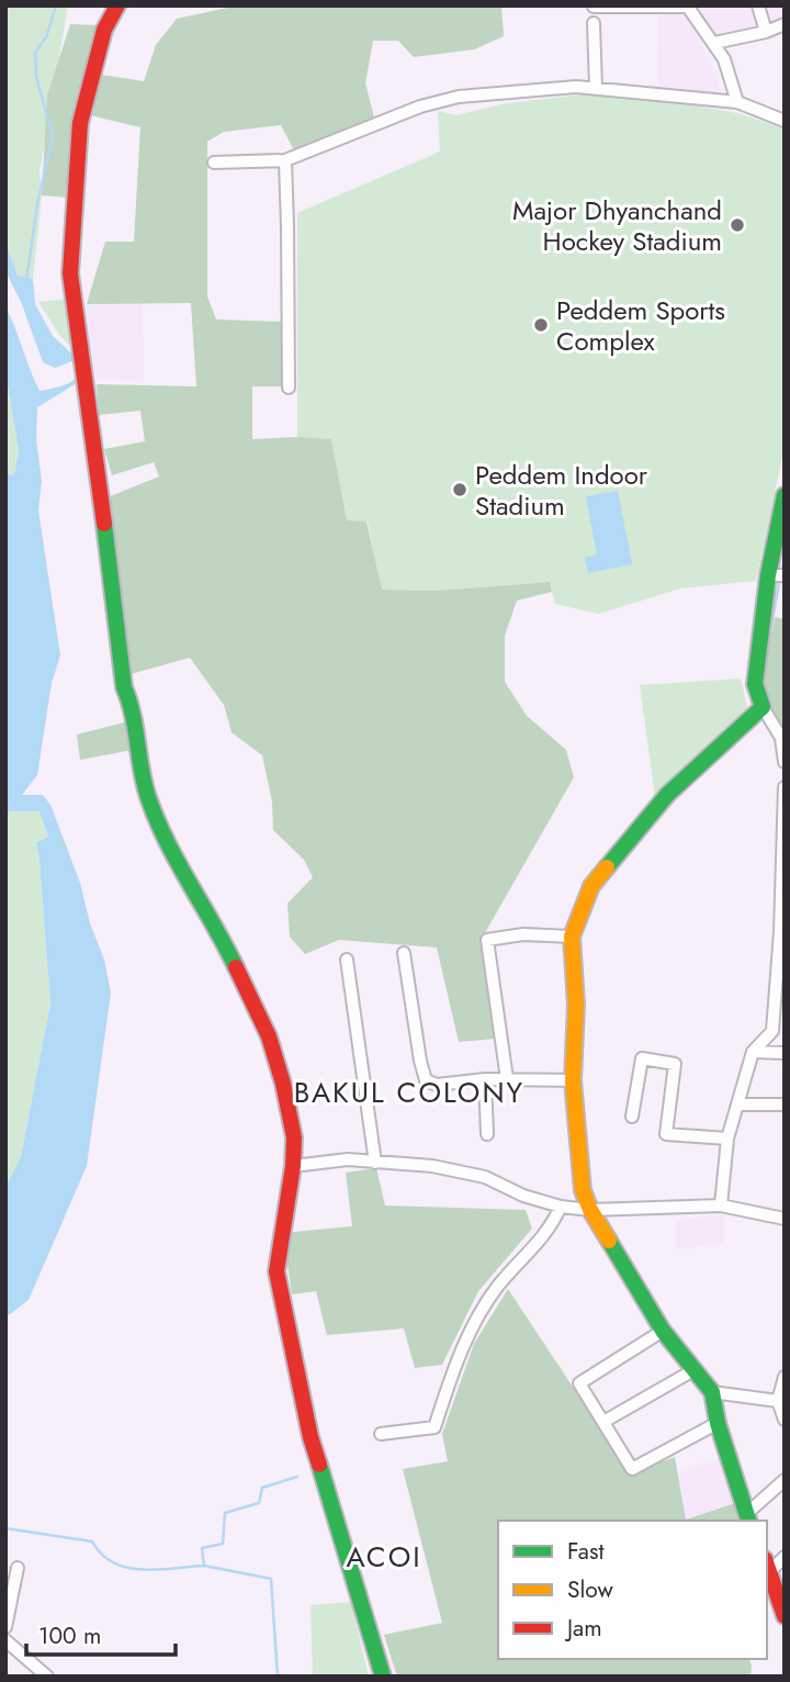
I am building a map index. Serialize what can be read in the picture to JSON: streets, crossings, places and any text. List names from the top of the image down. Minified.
{"districts":["BAKUL COLONY","ACOI"],"places":["Major Dhyanchand Hockey Stadium","Peddem Sports Complex","Peddem Indoor Stadium"],"legend":["Fast","Slow","Jam"],"scale_bar":"100 m"}
